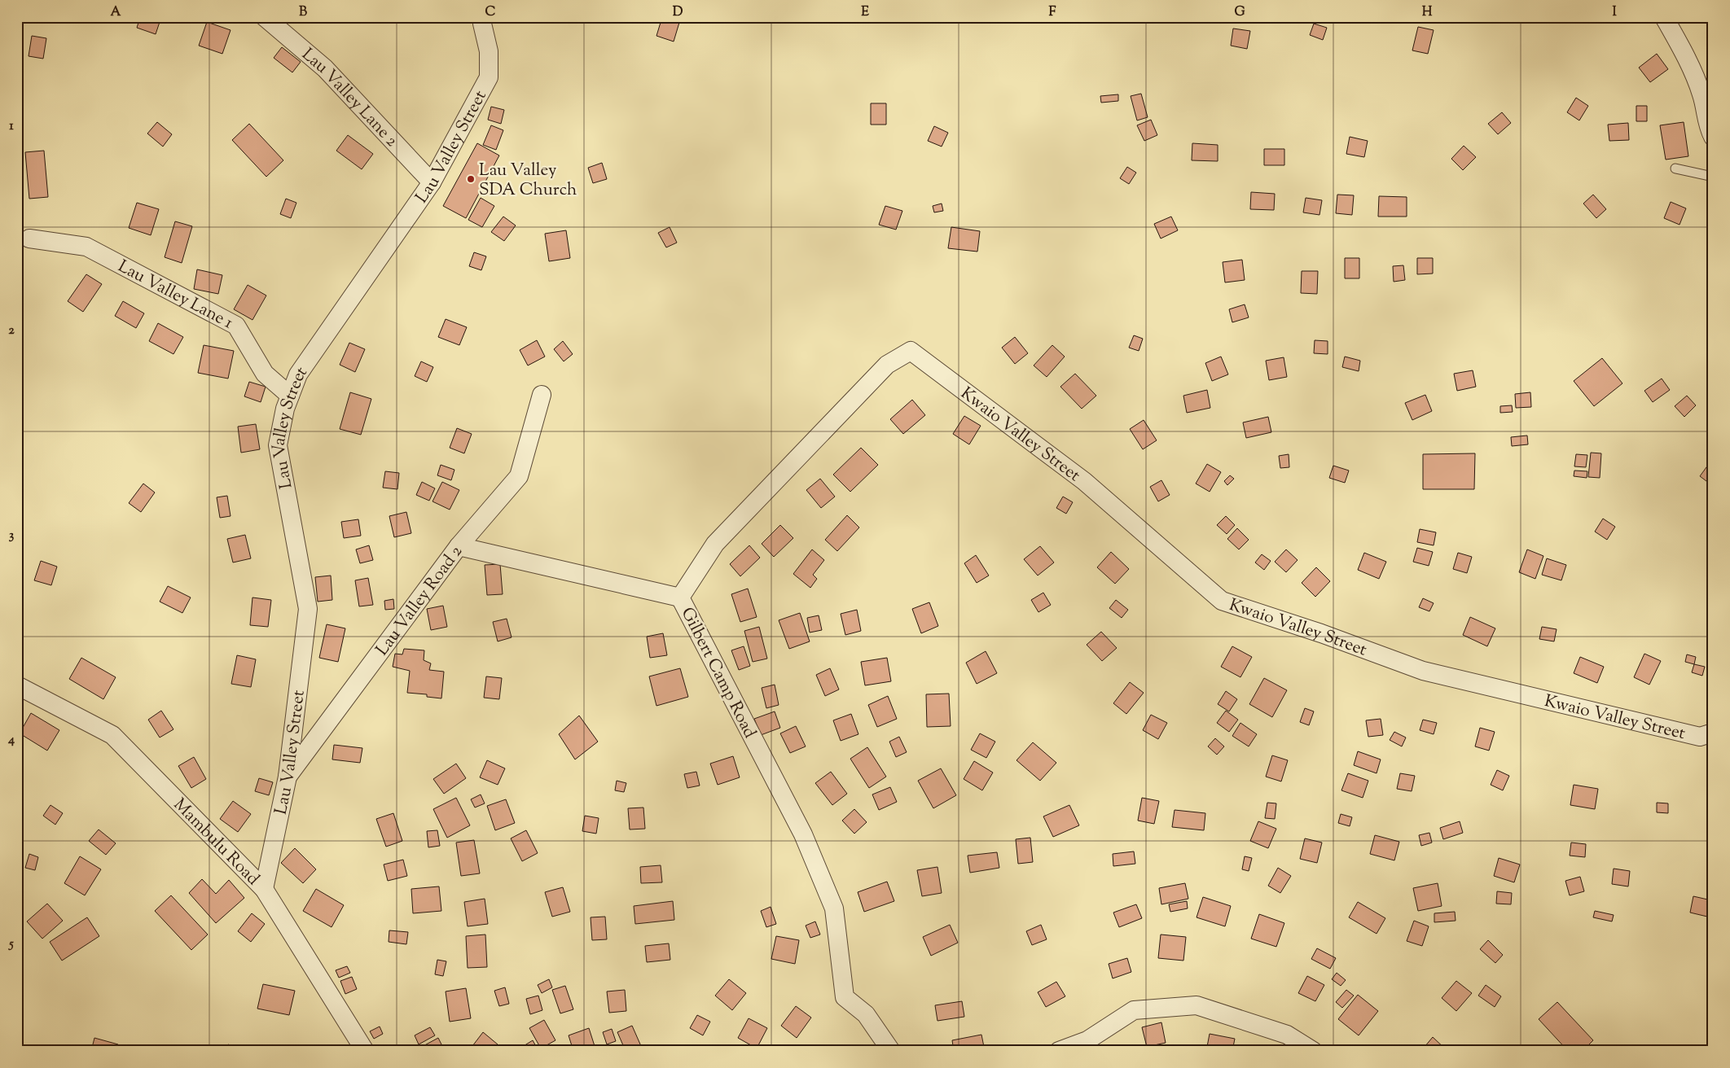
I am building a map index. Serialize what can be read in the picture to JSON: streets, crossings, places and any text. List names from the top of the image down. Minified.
{"streets":{"street":["Lau Valley Lane 2","Lau Valley Street","Lau Valley Lane 1","Kwaio Valley Street","Lau Valley Road 2","Gilbert Camp Road","Mambulu Road"]},"crossings":[["Lau Valley Lane 2","Lau Valley Street"],["Lau Valley Street","Lau Valley Lane 1"],["Lau Valley Street","Lau Valley Road 2"],["Lau Valley Street","Mambulu Road"],["Kwaio Valley Street","Gilbert Camp Road"],["Lau Valley Road 2","Gilbert Camp Road"]],"places":["Lau Valley SDA Church"],"grid":{"columns":["A","B","C","D","E","F","G","H","I"],"rows":["1","2","3","4","5"]}}
